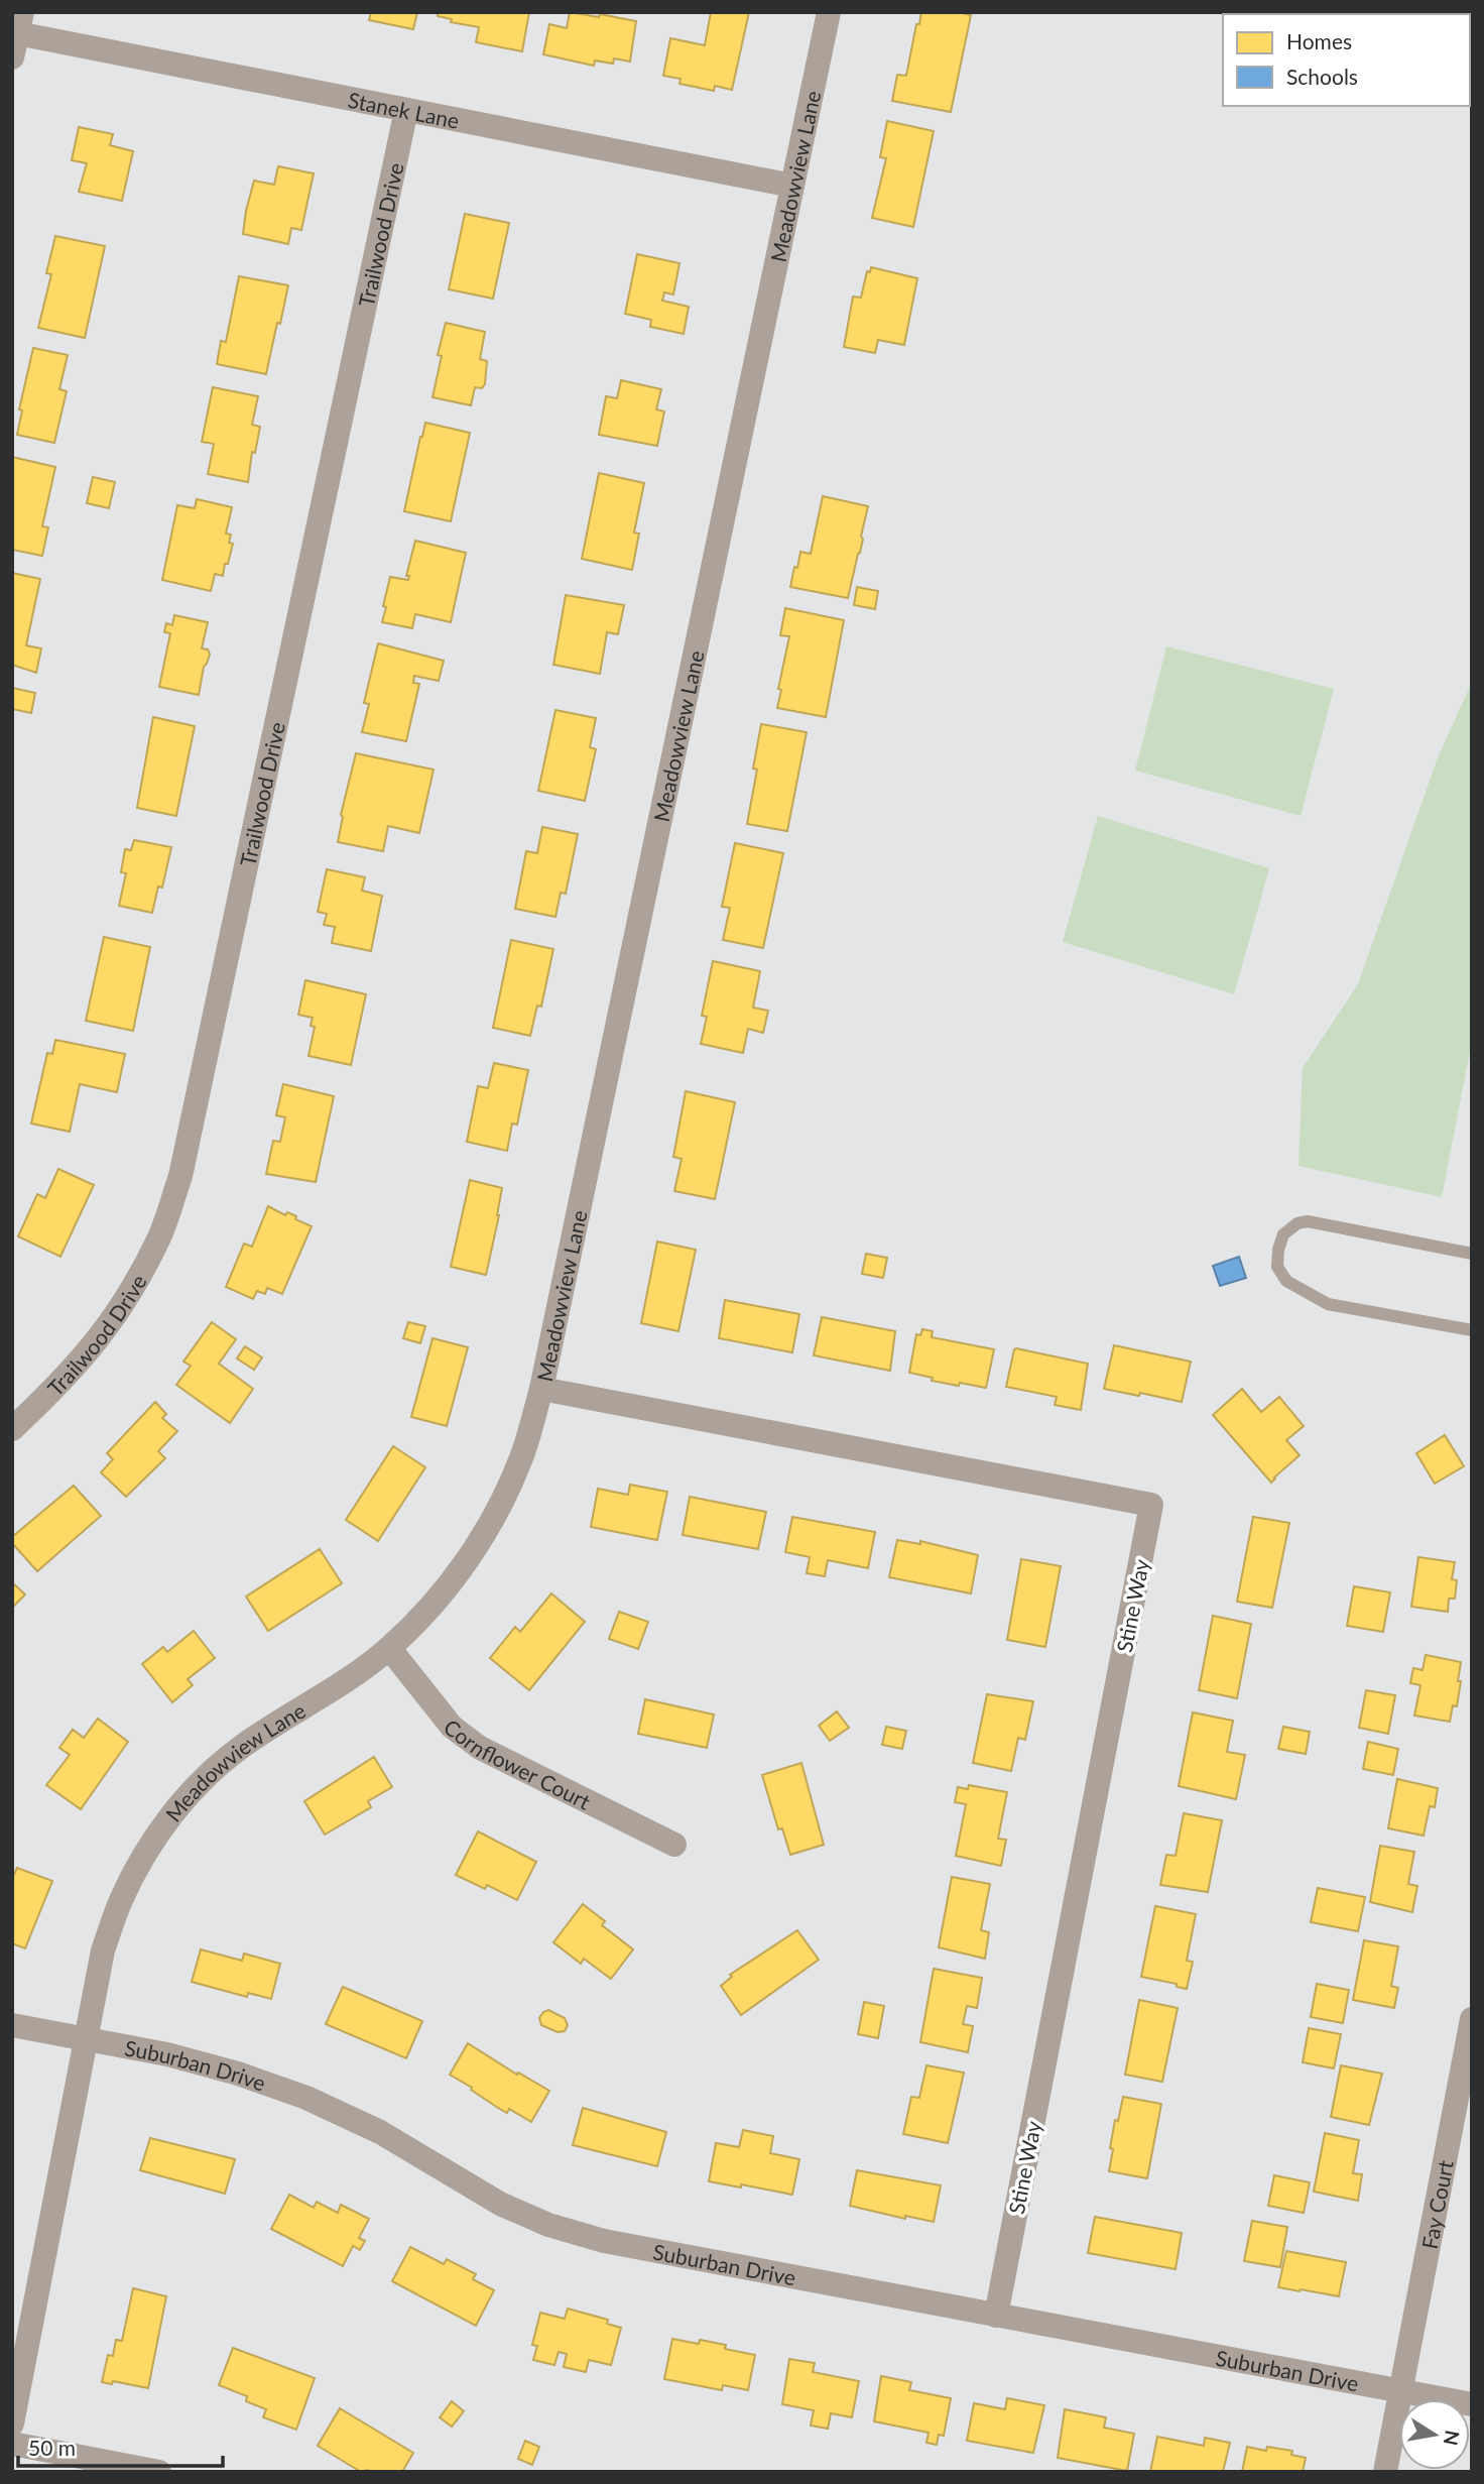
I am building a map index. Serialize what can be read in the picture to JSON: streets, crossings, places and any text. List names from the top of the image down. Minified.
{"streets":{"street":["Stanek Lane","Meadowview Lane","Trailwood Drive","Stine Way","Cornflower Court","Suburban Drive","Fay Court"]},"crossings":[["Stanek Lane","Meadowview Lane"],["Stanek Lane","Trailwood Drive"],["Meadowview Lane","Stine Way"],["Meadowview Lane","Cornflower Court"],["Meadowview Lane","Suburban Drive"],["Stine Way","Suburban Drive"],["Suburban Drive","Fay Court"]],"legend":["Homes","Schools"],"scale_bar":"50 m","north":"right"}
